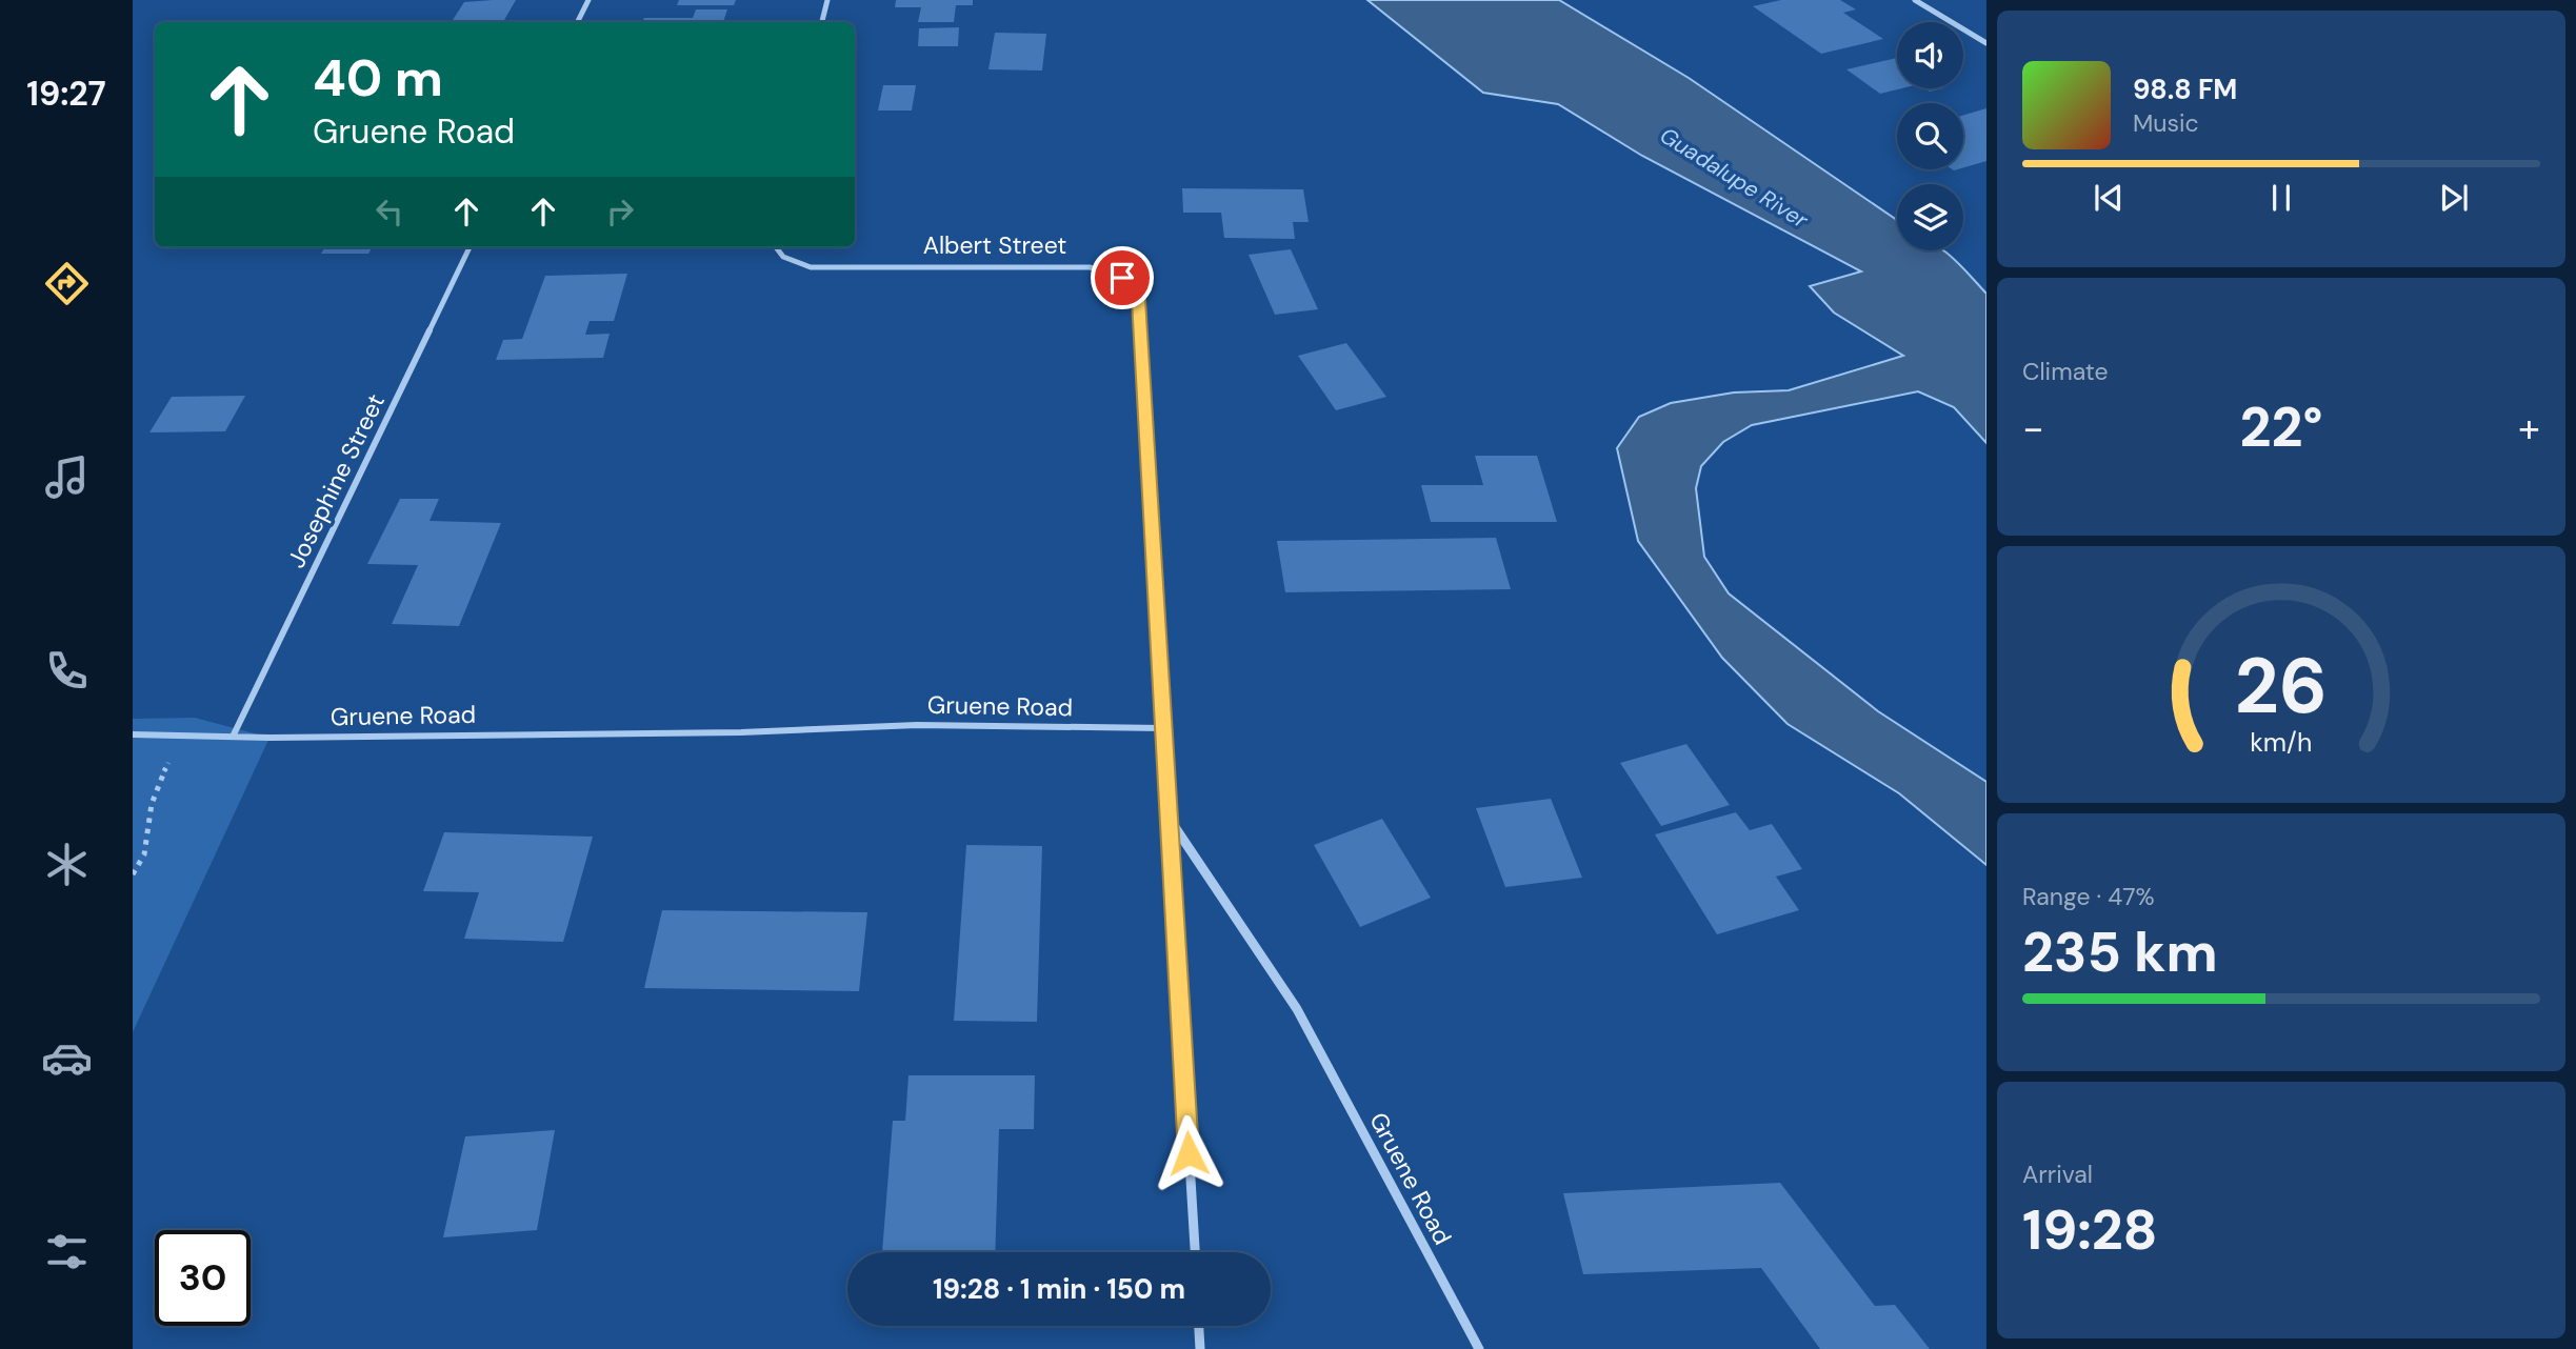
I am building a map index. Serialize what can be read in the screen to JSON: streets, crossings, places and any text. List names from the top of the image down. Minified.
{"streets":{"street":["Albert Street","Josephine Street","Gruene Road"]},"crossings":[["Albert Street","Gruene Road"],["Josephine Street","Gruene Road"]],"water":["Guadalupe River"],"page":{"tabs":"19:27","turn":["40 m","Gruene Road"],"song":["98.8 FM","Music"],"tile":["Climate",["Range · 47%","235 km"],["Arrival","19:28"]],"heat":["−","22°","+"],"limit":"30","trip":"19:28 · 1 min · 150 m","gauge":["26","km/h"]}}
